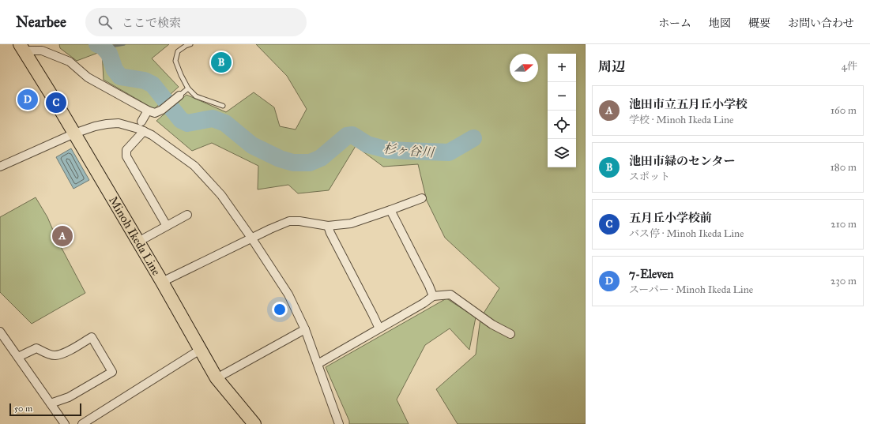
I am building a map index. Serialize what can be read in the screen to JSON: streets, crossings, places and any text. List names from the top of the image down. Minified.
{"streets":{"main road":["Minoh Ikeda Line"]},"water":["杉ヶ谷川"],"scale_bar":"50 m","north":"right","page":{"header":"Nearbee","search":"ここで検索","nav":["ホーム","地図","概要","お問い合わせ"],"heading":["周辺","4件"],"pins":["B","D","C","A"],"map_buttons":["+","−"],"list":[{"mark":"A","name":"池田市立五月丘小学校","note":"学校 · Minoh Ikeda Line","value":"160 m"},{"mark":"B","name":"池田市緑のセンター","note":"スポット","value":"180 m"},{"mark":"C","name":"五月丘小学校前","note":"バス停 · Minoh Ikeda Line","value":"210 m"},{"mark":"D","name":"7-Eleven","note":"スーパー · Minoh Ikeda Line","value":"230 m"}],"scale":"50 m"}}
